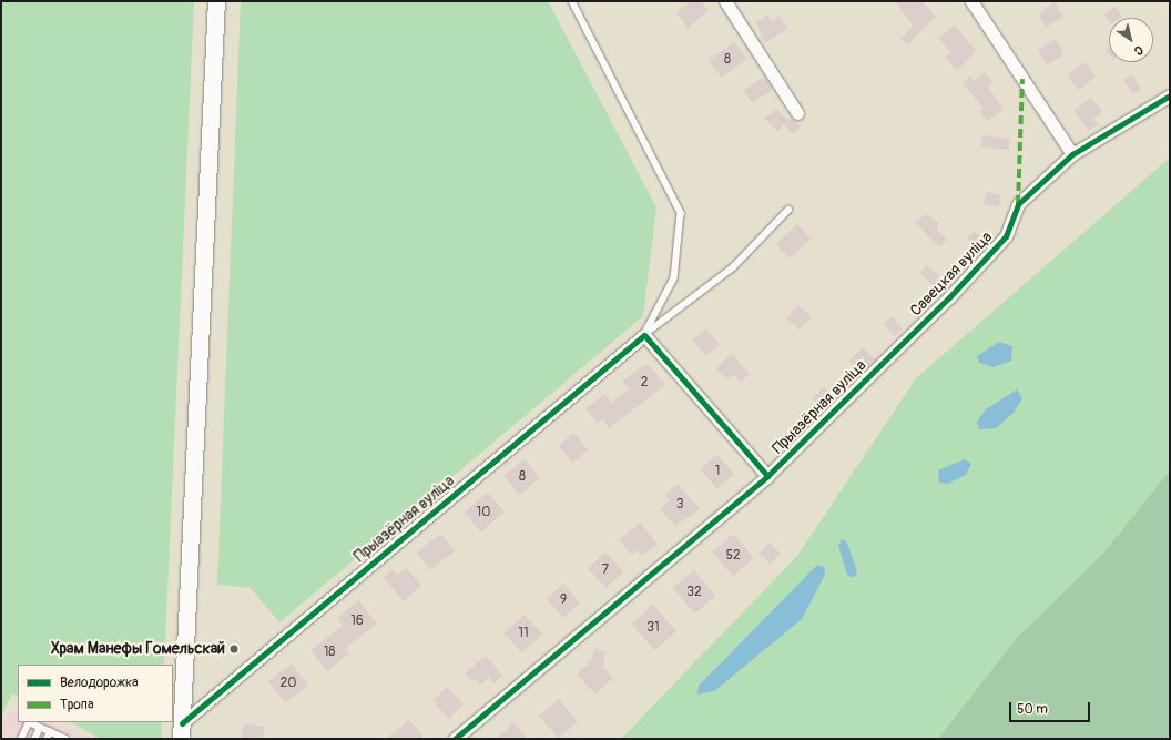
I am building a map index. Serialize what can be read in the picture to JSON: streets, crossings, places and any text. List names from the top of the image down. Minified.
{"streets":{"street":["Савецкая вуліца","Прыазёрная вуліца"]},"crossings":[["Савецкая вуліца","Прыазёрная вуліца"]],"places":["Храм Манефы Гомельскай"],"house_numbers":["8","2","1","8","3","10","52","7","32","9","16","31","11","18","20"],"legend":["Велодорожка","Тропа"],"scale_bar":"50 m","north":"bottom right"}
